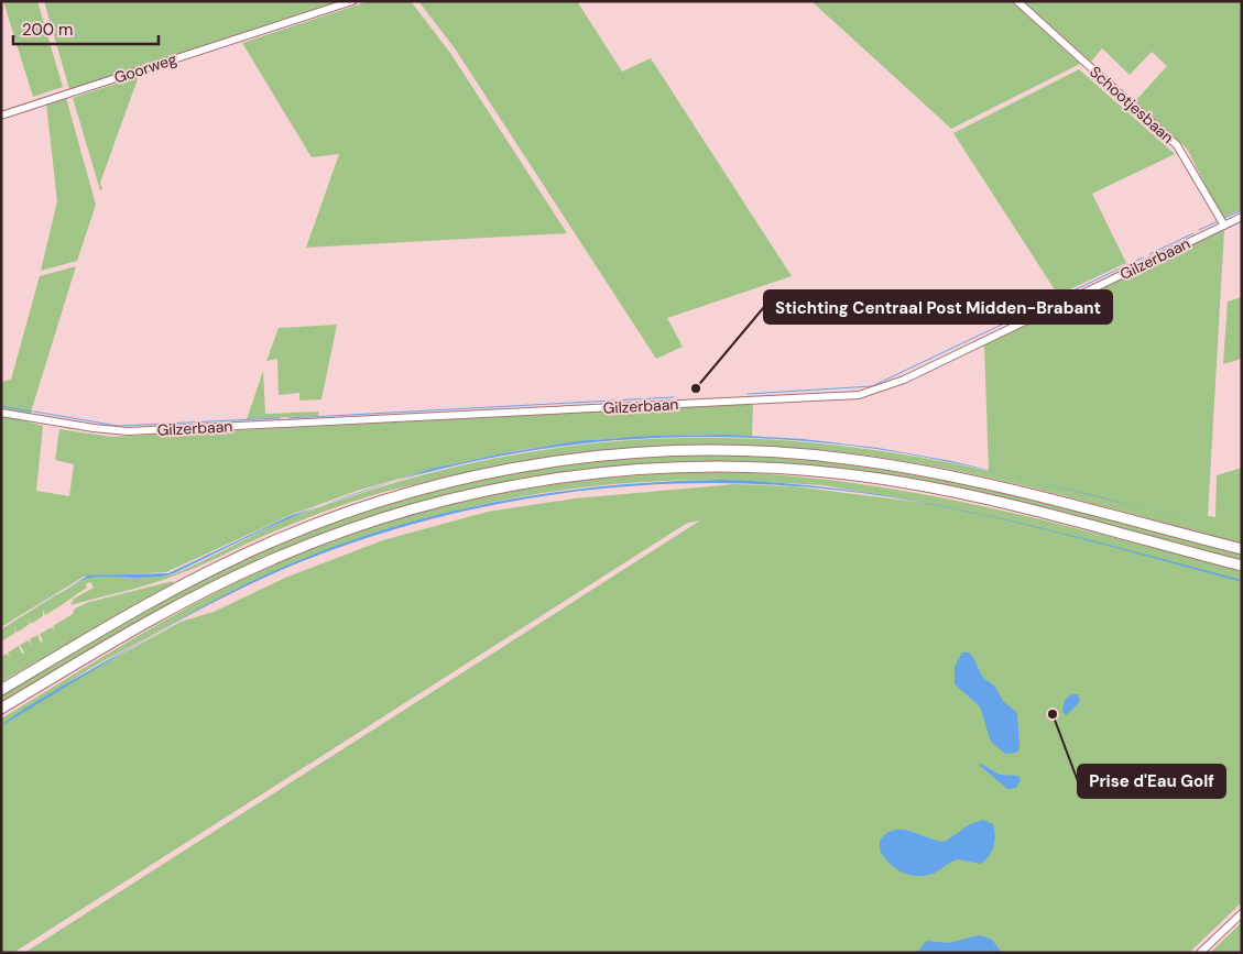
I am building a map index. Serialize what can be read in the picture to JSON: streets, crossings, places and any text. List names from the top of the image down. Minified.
{"streets":{"street":["Goorweg","Schootjesbaan","Gilzerbaan"]},"crossings":[["Schootjesbaan","Gilzerbaan"]],"places":["Stichting Centraal Post Midden-Brabant","Prise d'Eau Golf"],"scale_bar":"200 m"}
